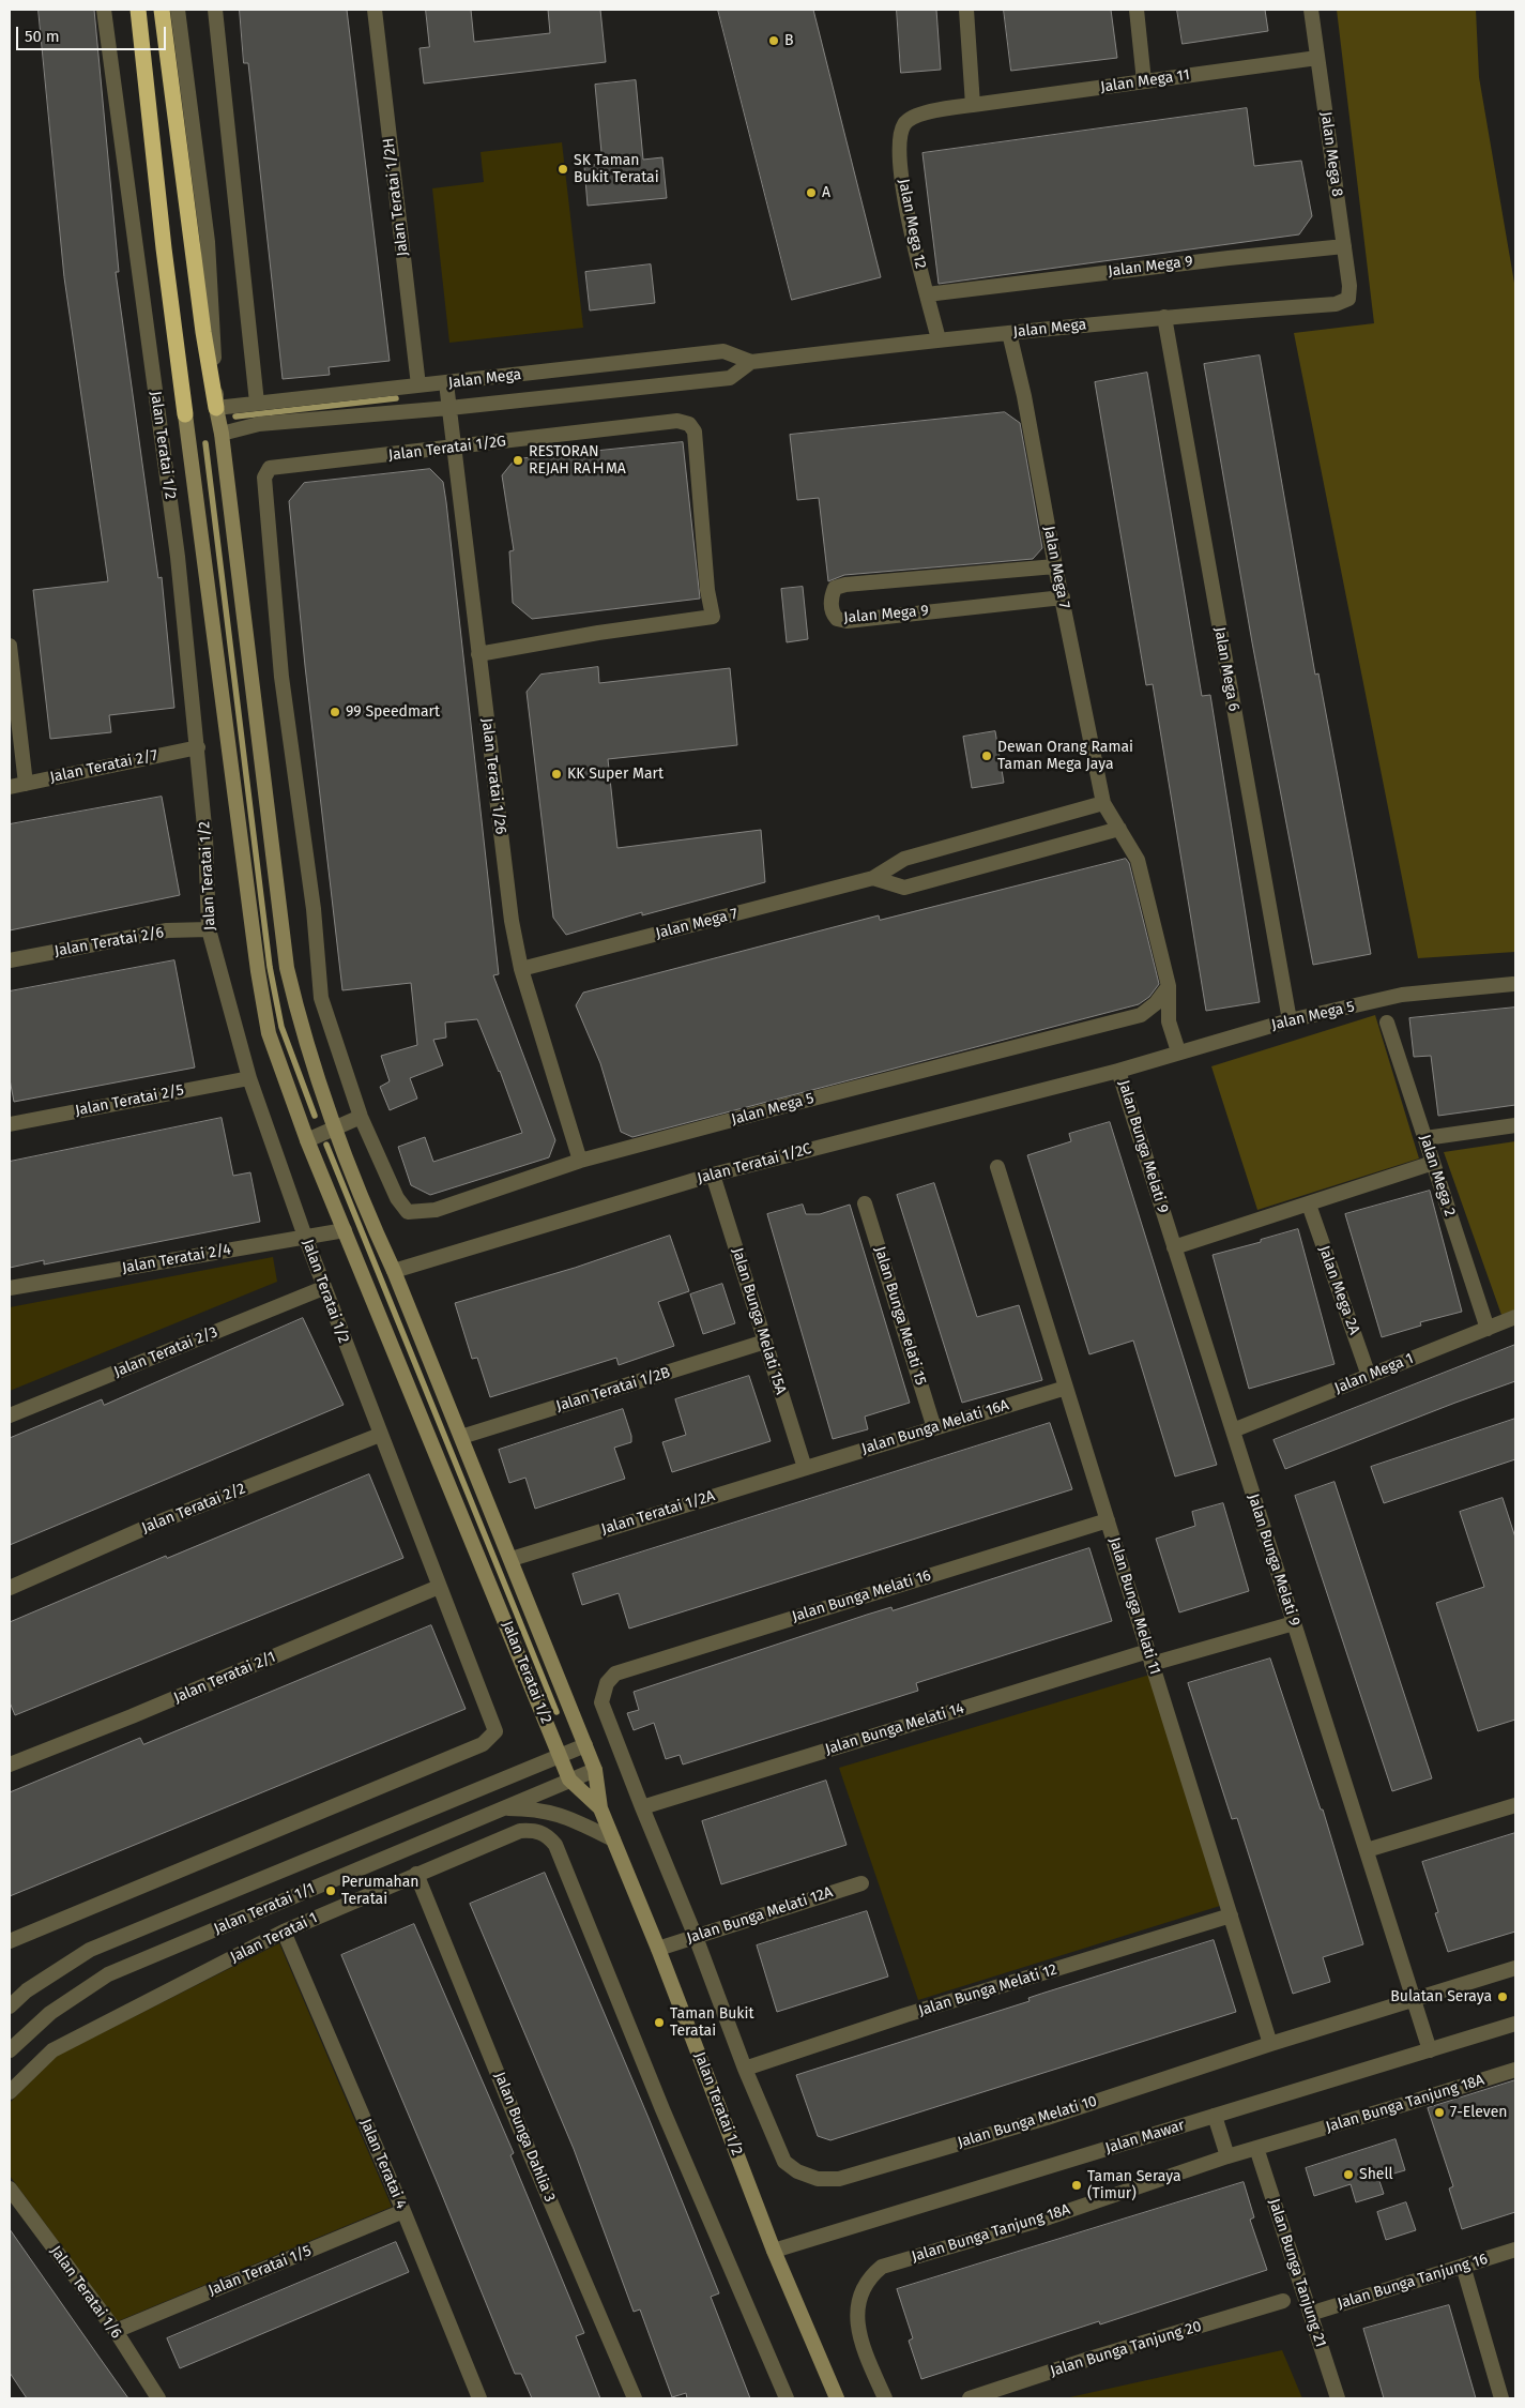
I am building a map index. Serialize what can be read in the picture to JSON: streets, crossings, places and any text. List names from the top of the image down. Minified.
{"streets":{"main road":["Jalan Teratai 1/2"],"street":["Jalan Mega 11","Jalan Mega 8","Jalan Teratai 1/2H","Jalan Mega 12","Jalan Mega 9","Jalan Mega","Jalan Teratai 1/2G","Jalan Mega 7","Jalan Mega 6","Jalan Teratai 2/7","Jalan Teratai 1/26","Jalan Teratai 2/6","Jalan Mega 5","Jalan Teratai 2/5","Jalan Bunga Melati 9","Jalan Teratai 1/2C","Jalan Mega 2","Jalan Teratai 2/4","Jalan Mega 2A","Jalan Bunga Melati 15","Jalan Bunga Melati 15A","Jalan Teratai 2/3","Jalan Mega 1","Jalan Teratai 1/2B","Jalan Bunga Melati 16A","Jalan Teratai 2/2","Jalan Teratai 1/2A","Jalan Bunga Melati 16","Jalan Bunga Melati 11","Jalan Teratai 2/1","Jalan Bunga Melati 14","Jalan Teratai 1/1","Jalan Bunga Melati 12A","Jalan Teratai 1","Jalan Bunga Melati 12","Jalan Bunga Tanjung 18A","Jalan Bunga Melati 10","Jalan Bunga Dahlia 3","Jalan Mawar","Jalan Teratai 4","Jalan Teratai 1/5","Jalan Bunga Tanjung 21","Jalan Bunga Tanjung 16","Jalan Teratai 1/6","Jalan Bunga Tanjung 20"]},"crossings":[["Jalan Mega 11","Jalan Mega 8"],["Jalan Mega 11","Jalan Mega 12"],["Jalan Mega 8","Jalan Mega 9"],["Jalan Mega 8","Jalan Mega"],["Jalan Teratai 1/2H","Jalan Mega"],["Jalan Mega 12","Jalan Mega 9"],["Jalan Mega 12","Jalan Mega"],["Jalan Mega 9","Jalan Mega 7"],["Jalan Mega","Jalan Teratai 1/2"],["Jalan Mega","Jalan Mega 7"],["Jalan Mega","Jalan Mega 6"],["Jalan Mega","Jalan Teratai 1/26"],["Jalan Teratai 1/2","Jalan Teratai 2/7"],["Jalan Teratai 1/2","Jalan Teratai 2/6"],["Jalan Teratai 1/2","Jalan Teratai 2/5"],["Jalan Teratai 1/2","Jalan Teratai 1/2C"],["Jalan Teratai 1/2","Jalan Teratai 2/4"],["Jalan Teratai 1/2","Jalan Teratai 2/3"],["Jalan Teratai 1/2","Jalan Teratai 1/2B"],["Jalan Teratai 1/2","Jalan Teratai 2/2"],["Jalan Teratai 1/2","Jalan Teratai 1/2A"],["Jalan Teratai 1/2","Jalan Teratai 2/1"],["Jalan Teratai 1/2","Jalan Teratai 1/1"],["Jalan Teratai 1/2","Jalan Bunga Melati 12A"],["Jalan Teratai 1/2","Jalan Mawar"],["Jalan Teratai 1/2G","Jalan Teratai 1/26"],["Jalan Teratai 1/2G","Jalan Mega 5"],["Jalan Mega 7","Jalan Teratai 1/26"],["Jalan Mega 7","Jalan Mega 5"],["Jalan Mega 6","Jalan Mega 5"],["Jalan Teratai 1/26","Jalan Mega 5"],["Jalan Mega 5","Jalan Bunga Melati 9"],["Jalan Mega 5","Jalan Teratai 1/2C"],["Jalan Bunga Melati 9","Jalan Teratai 1/2C"],["Jalan Bunga Melati 9","Jalan Mega 1"],["Jalan Bunga Melati 9","Jalan Bunga Melati 14"],["Jalan Bunga Melati 9","Jalan Bunga Melati 10"],["Jalan Bunga Melati 9","Jalan Mawar"],["Jalan Teratai 1/2C","Jalan Bunga Melati 15A"],["Jalan Mega 2","Jalan Mega 1"],["Jalan Mega 2A","Jalan Mega 1"],["Jalan Bunga Melati 15","Jalan Bunga Melati 16A"],["Jalan Bunga Melati 15A","Jalan Teratai 1/2B"],["Jalan Bunga Melati 15A","Jalan Bunga Melati 16A"],["Jalan Bunga Melati 15A","Jalan Teratai 1/2A"],["Jalan Bunga Melati 16A","Jalan Teratai 1/2A"],["Jalan Bunga Melati 16A","Jalan Bunga Melati 11"],["Jalan Bunga Melati 16","Jalan Bunga Melati 11"],["Jalan Bunga Melati 16","Jalan Bunga Melati 14"],["Jalan Bunga Melati 11","Jalan Bunga Melati 14"],["Jalan Bunga Melati 11","Jalan Bunga Melati 12"],["Jalan Bunga Melati 11","Jalan Bunga Melati 10"],["Jalan Teratai 1","Jalan Bunga Dahlia 3"],["Jalan Teratai 1","Jalan Teratai 4"],["Jalan Bunga Melati 12","Jalan Bunga Melati 10"],["Jalan Bunga Tanjung 18A","Jalan Bunga Tanjung 21"],["Jalan Teratai 4","Jalan Teratai 1/5"],["Jalan Teratai 1/5","Jalan Teratai 1/6"],["Jalan Bunga Tanjung 21","Jalan Bunga Tanjung 16"]],"places":["B","SK Taman Bukit Teratai","A","RESTORAN REJAH RAＨMA","99 Speedmart","Dewan Orang Ramai Taman Mega Jaya","KK Super Mart","Perumahan Teratai","Bulatan Seraya","Taman Bukit Teratai","7-Eleven","Shell","Taman Seraya (Timur)"],"scale_bar":"50 m"}
